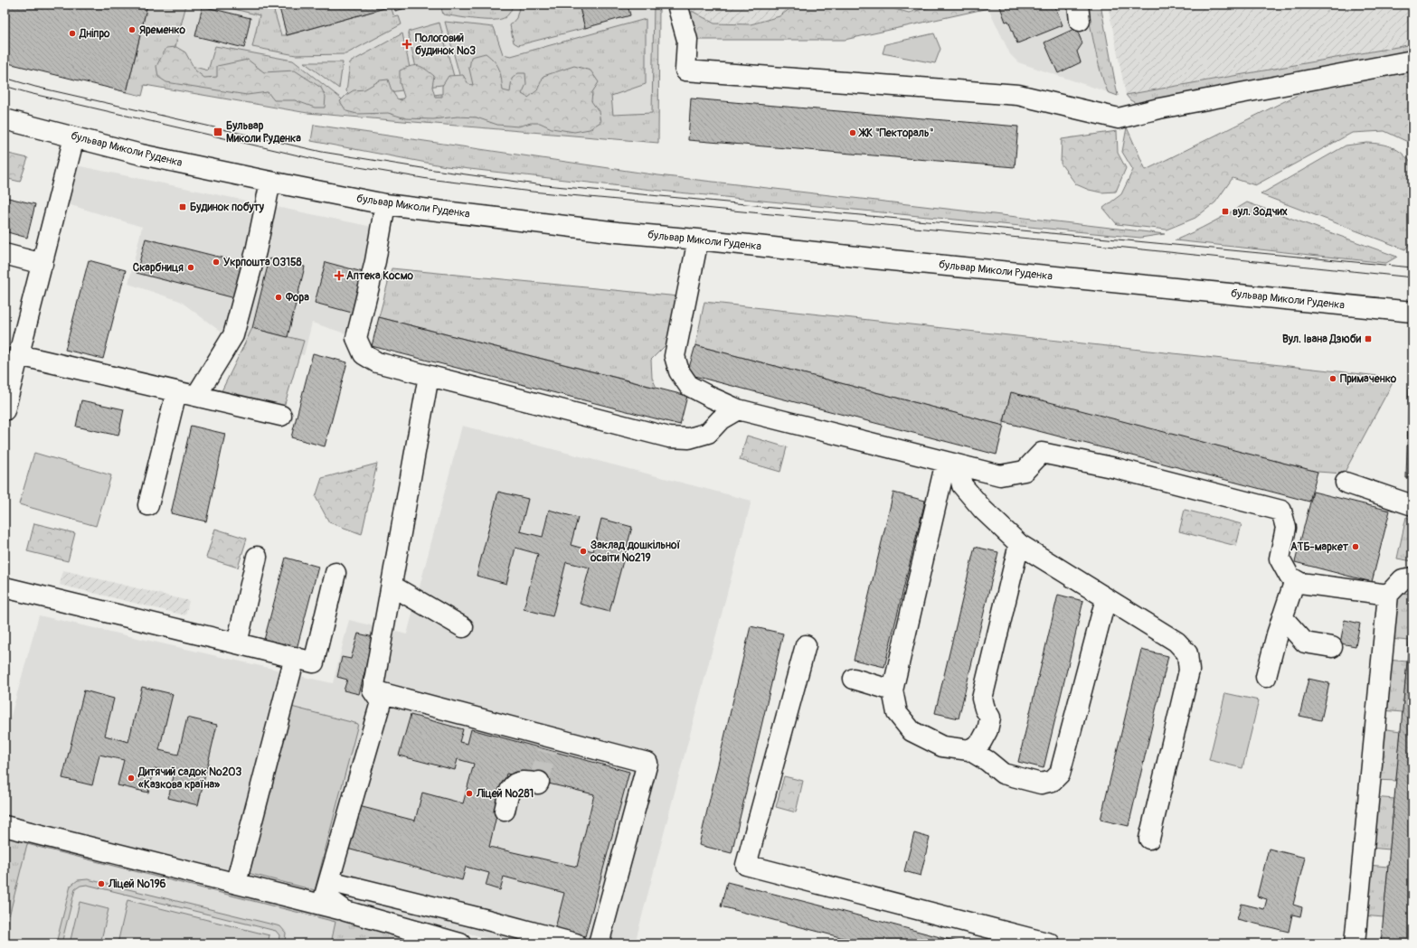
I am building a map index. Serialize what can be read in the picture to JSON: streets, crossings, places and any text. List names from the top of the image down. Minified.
{"streets":{"street":["бульвар Миколи Руденка"]},"places":{"other":["Яременко","Дніпро","ЖК \"Пектораль\"","Укрпошта 03158","Скарбниця","Фора","Примаченко","АТБ-маркет","Заклад дошкільної освіти №219","Дитячий садок №203 «Казкова країна»","Ліцей №281","Ліцей №196"],"health":["Пологовий будинок №3","Аптека Космо"],"transit":["Бульвар Миколи Руденка","Будинок побуту","вул. Зодчих","Вул. Івана Дзюби"]}}
